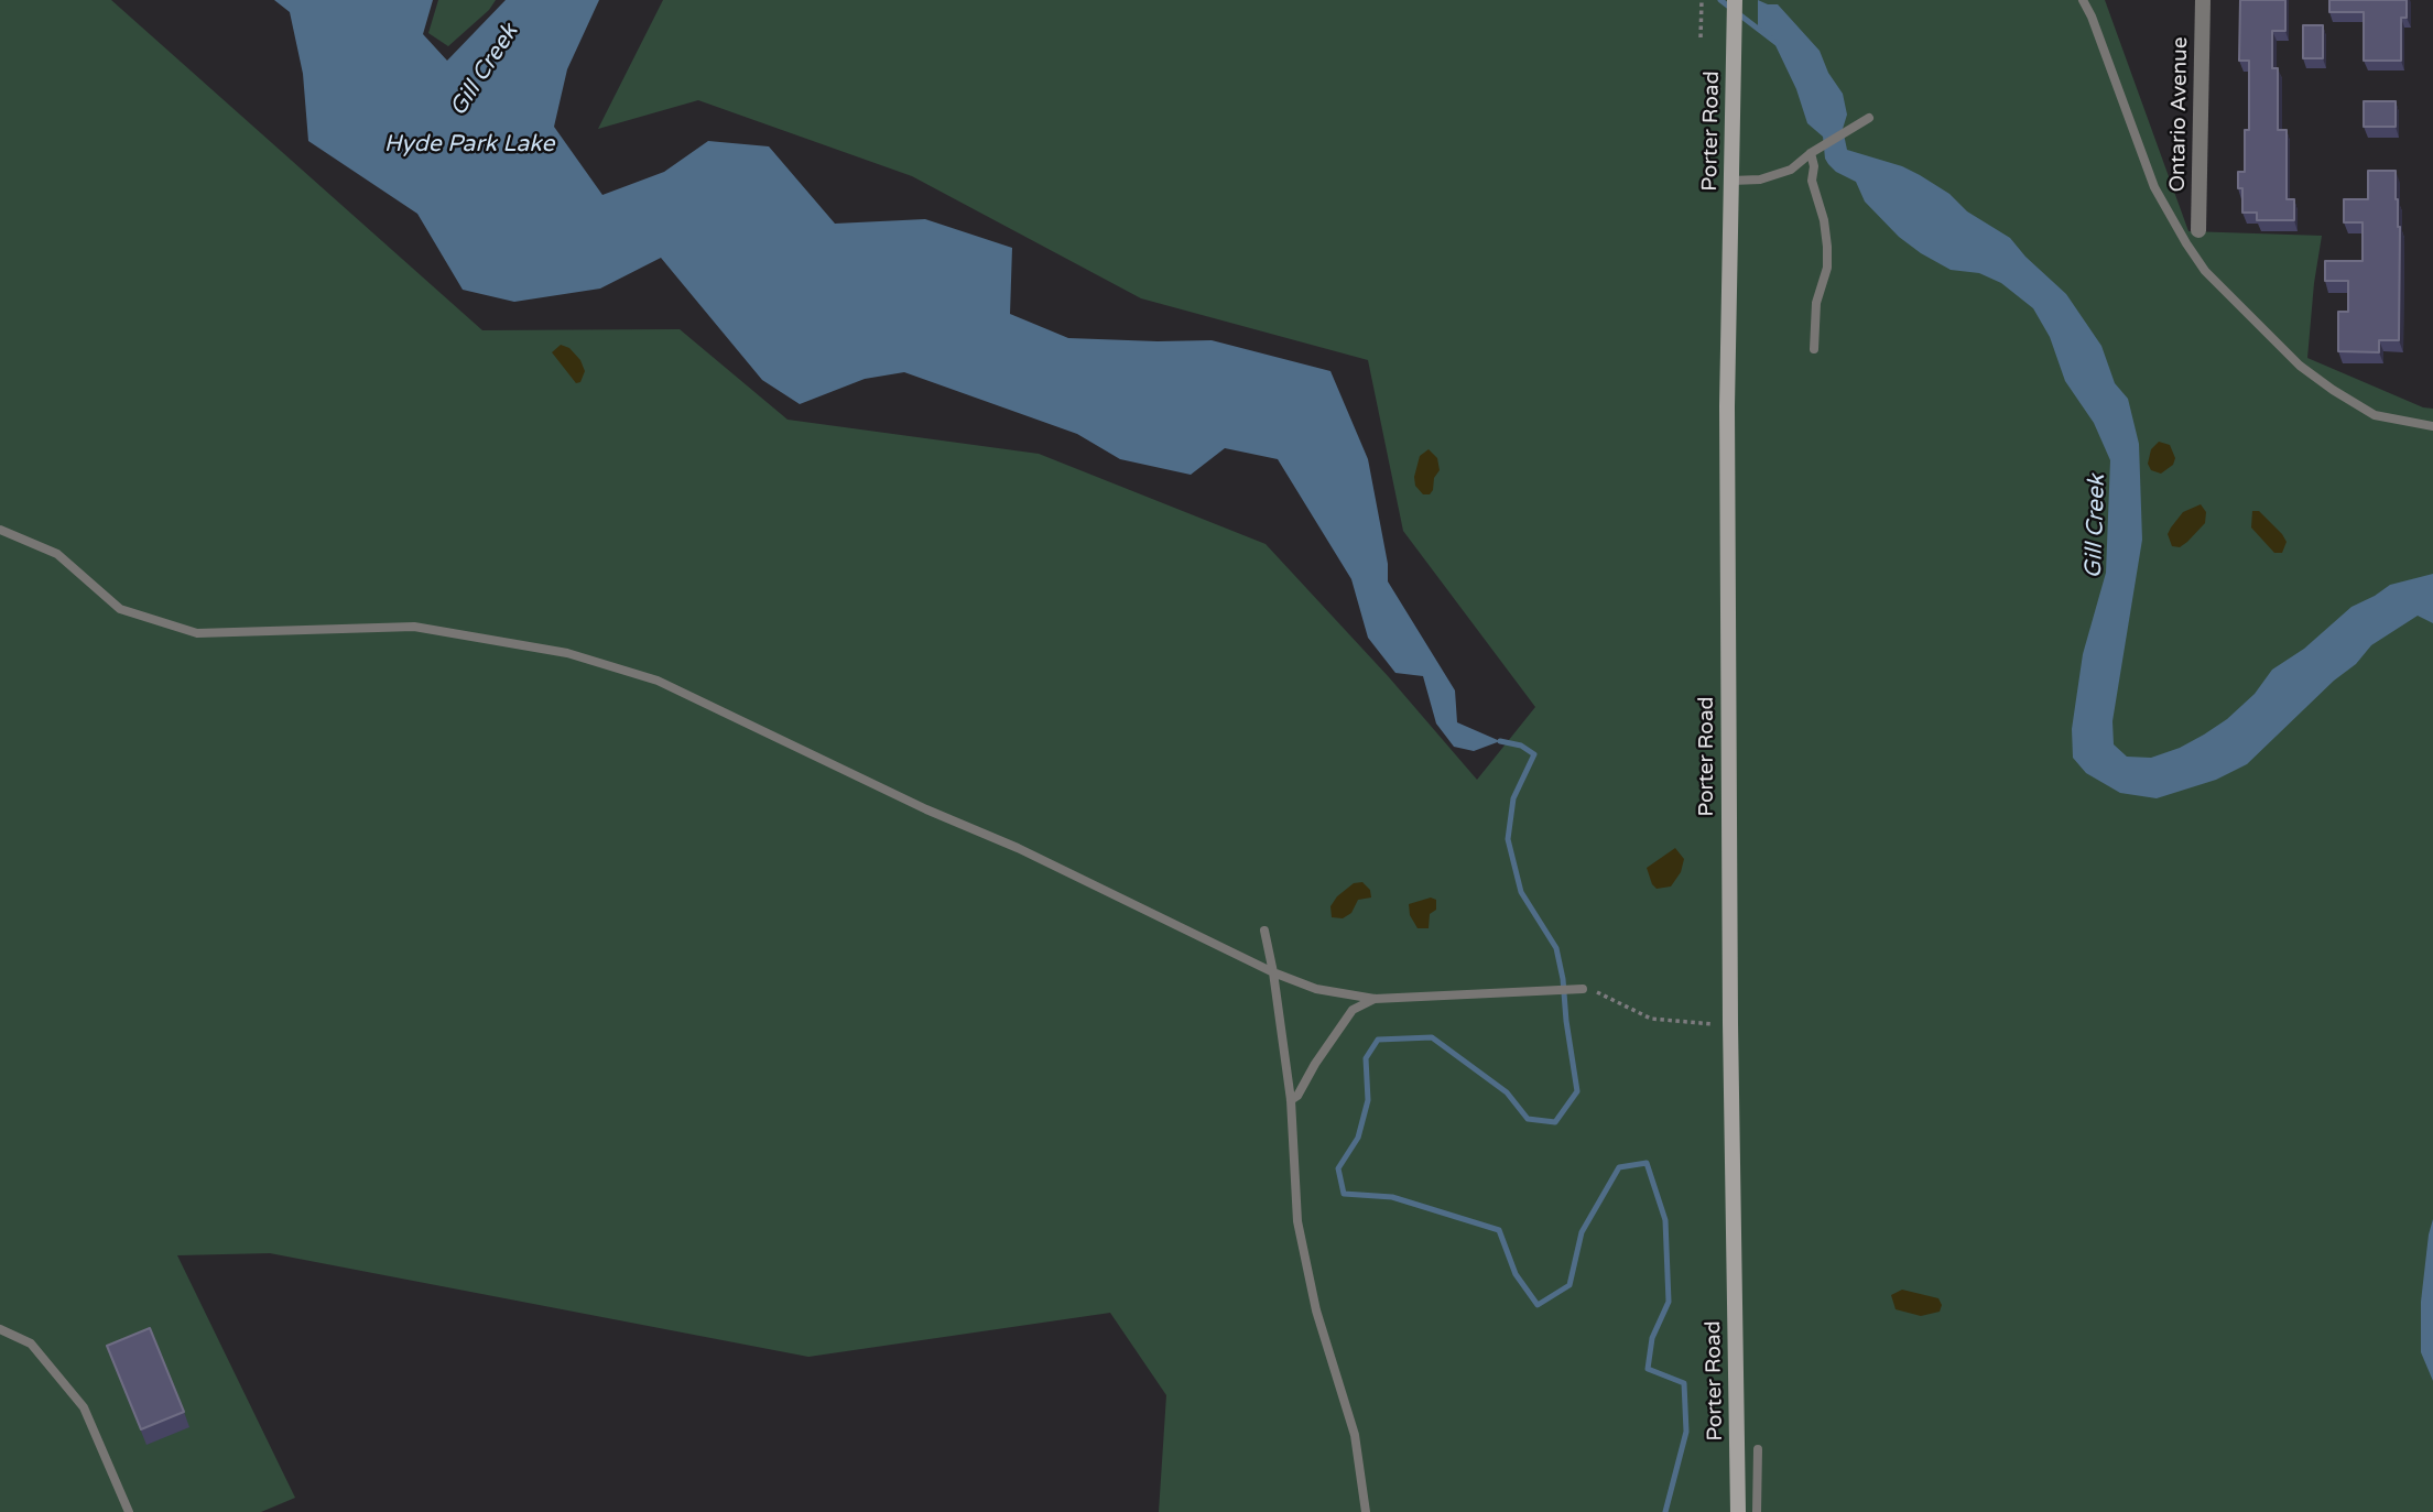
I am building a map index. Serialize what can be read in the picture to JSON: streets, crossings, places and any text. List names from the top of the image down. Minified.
{"streets":{"main road":["Porter Road"],"street":["Ontario Avenue"]},"water":["Gill Creek","Hyde Park Lake"]}
